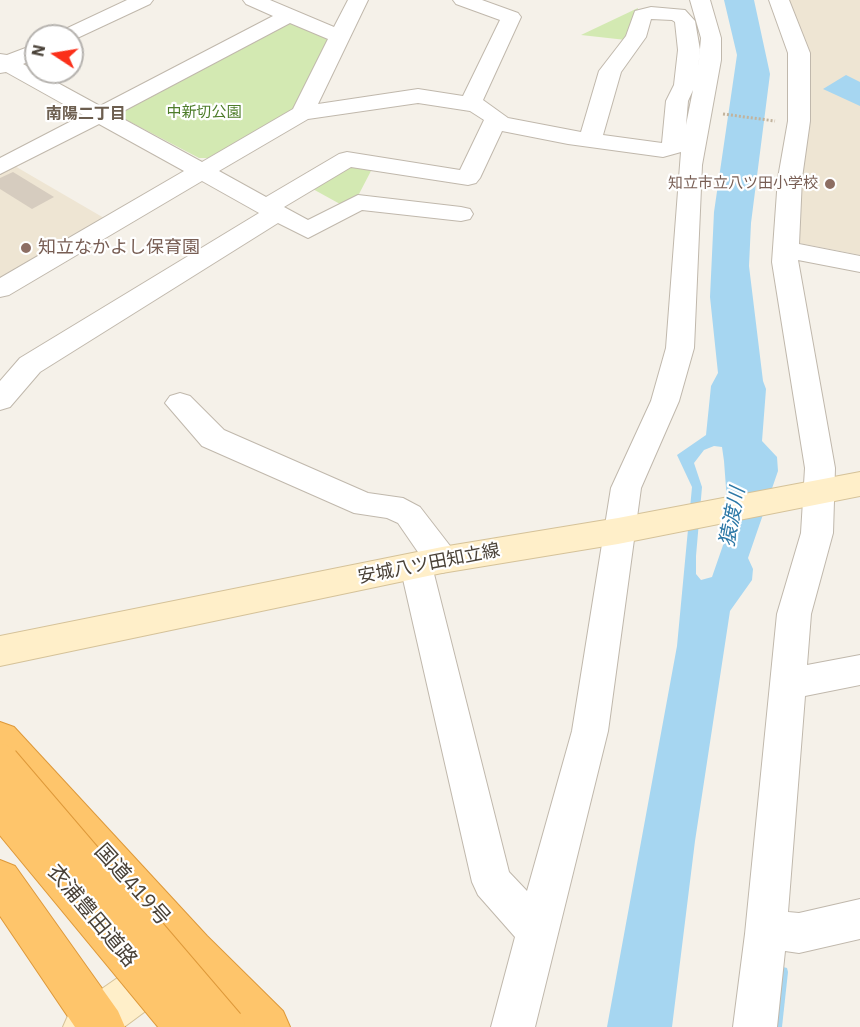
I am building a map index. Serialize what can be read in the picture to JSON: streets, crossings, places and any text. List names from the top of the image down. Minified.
{"streets":{"highway":["国道419号","衣浦豊田道路"],"main road":["安城八ツ田知立線"]},"districts":["南陽二丁目"],"water":["猿渡川"],"parks":["中新切公園"],"places":["知立市立八ツ田小学校","知立なかよし保育園"],"north":"left"}
